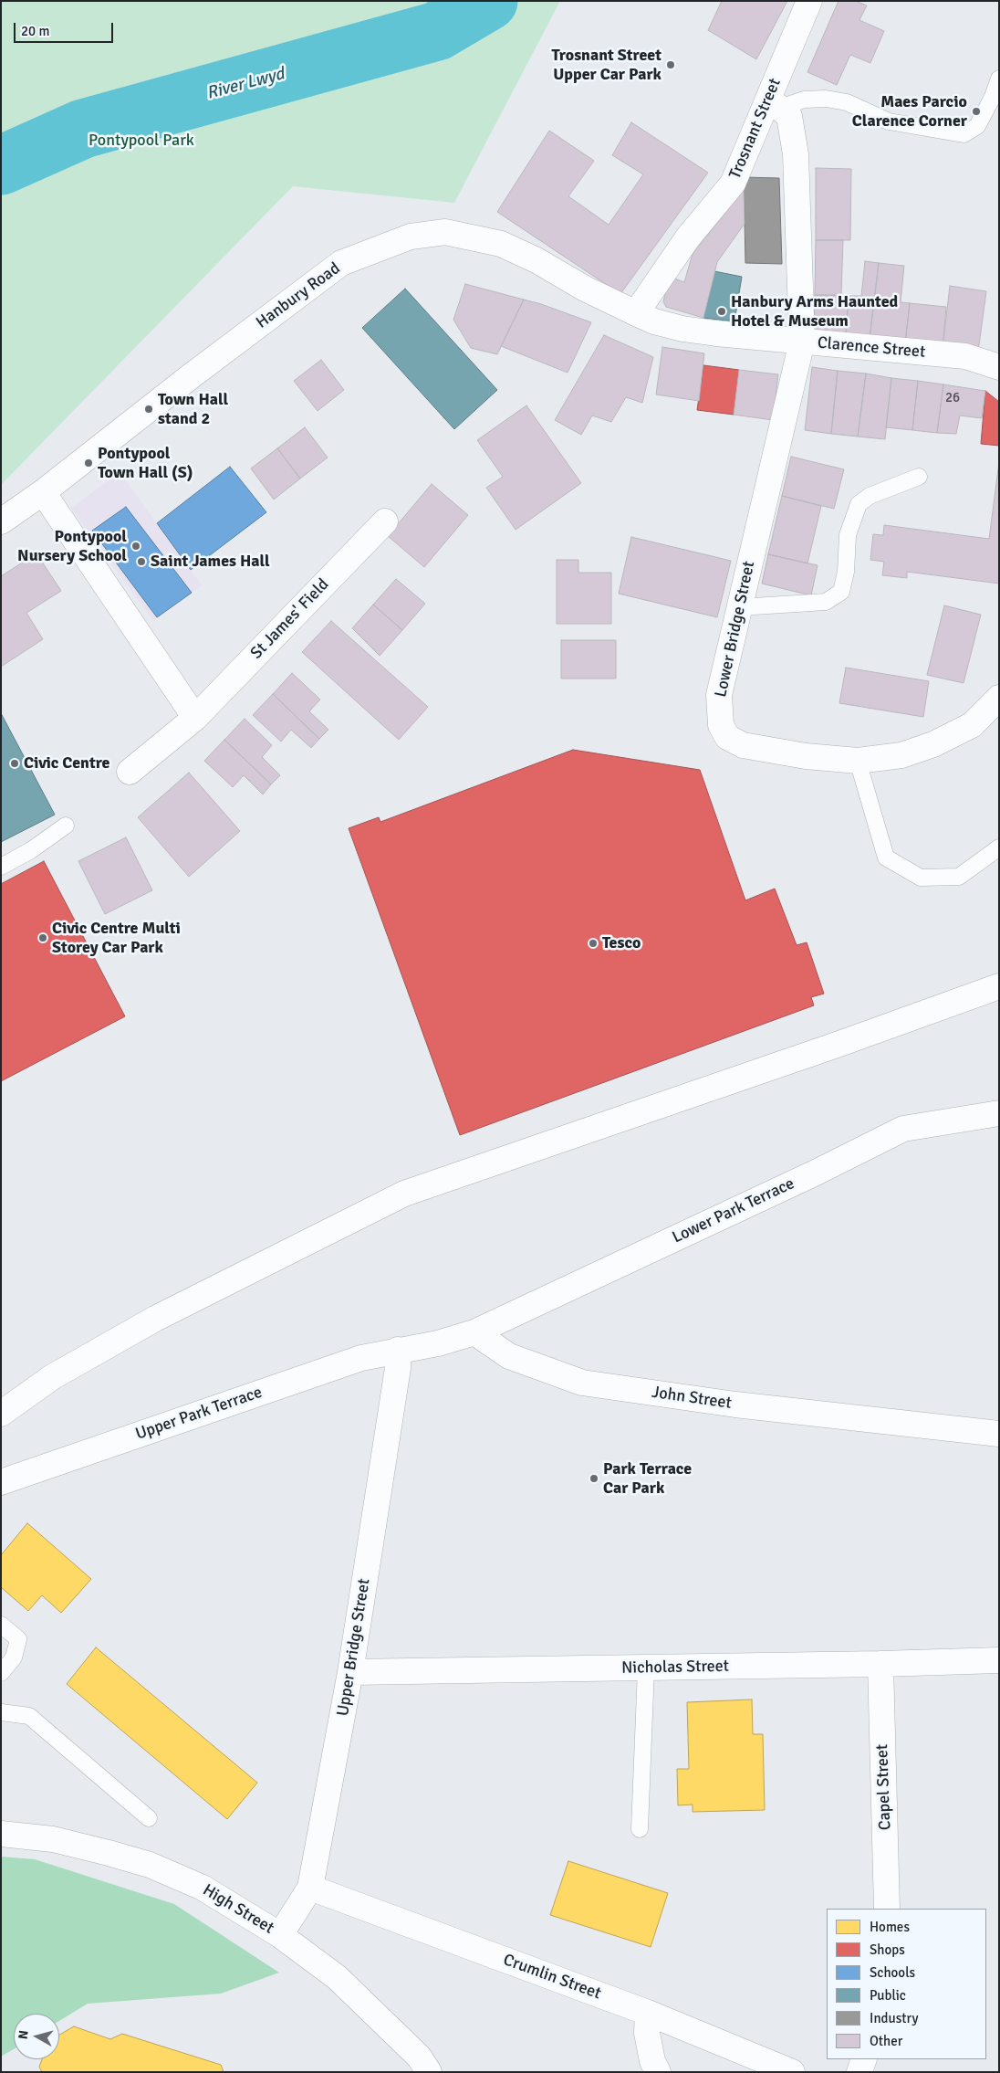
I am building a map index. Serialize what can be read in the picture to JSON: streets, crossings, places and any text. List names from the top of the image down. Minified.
{"streets":{"street":["Trosnant Street","Hanbury Road","Clarence Street","St James' Field","Lower Bridge Street","Lower Park Terrace","John Street","Upper Park Terrace","Upper Bridge Street","Nicholas Street","Capel Street","High Street","Crumlin Street"]},"crossings":[["Trosnant Street","Hanbury Road"],["Trosnant Street","Clarence Street"],["Trosnant Street","Lower Bridge Street"],["Hanbury Road","Clarence Street"],["Clarence Street","Lower Bridge Street"],["Lower Park Terrace","John Street"],["Upper Park Terrace","Upper Bridge Street"],["Upper Bridge Street","Nicholas Street"],["Upper Bridge Street","High Street"],["Upper Bridge Street","Crumlin Street"],["Nicholas Street","Capel Street"]],"water":["River Lwyd"],"parks":["Pontypool Park"],"places":["Trosnant Street Upper Car Park","Maes Parcio Clarence Corner","Hanbury Arms Haunted Hotel & Museum","Town Hall stand 2","Pontypool Town Hall (S)","Pontypool Nursery School","Saint James Hall","Civic Centre","Civic Centre Multi Storey Car Park","Tesco","Park Terrace Car Park"],"house_numbers":["26"],"legend":["Homes","Shops","Schools","Public","Industry","Other"],"scale_bar":"20 m","north":"left"}
